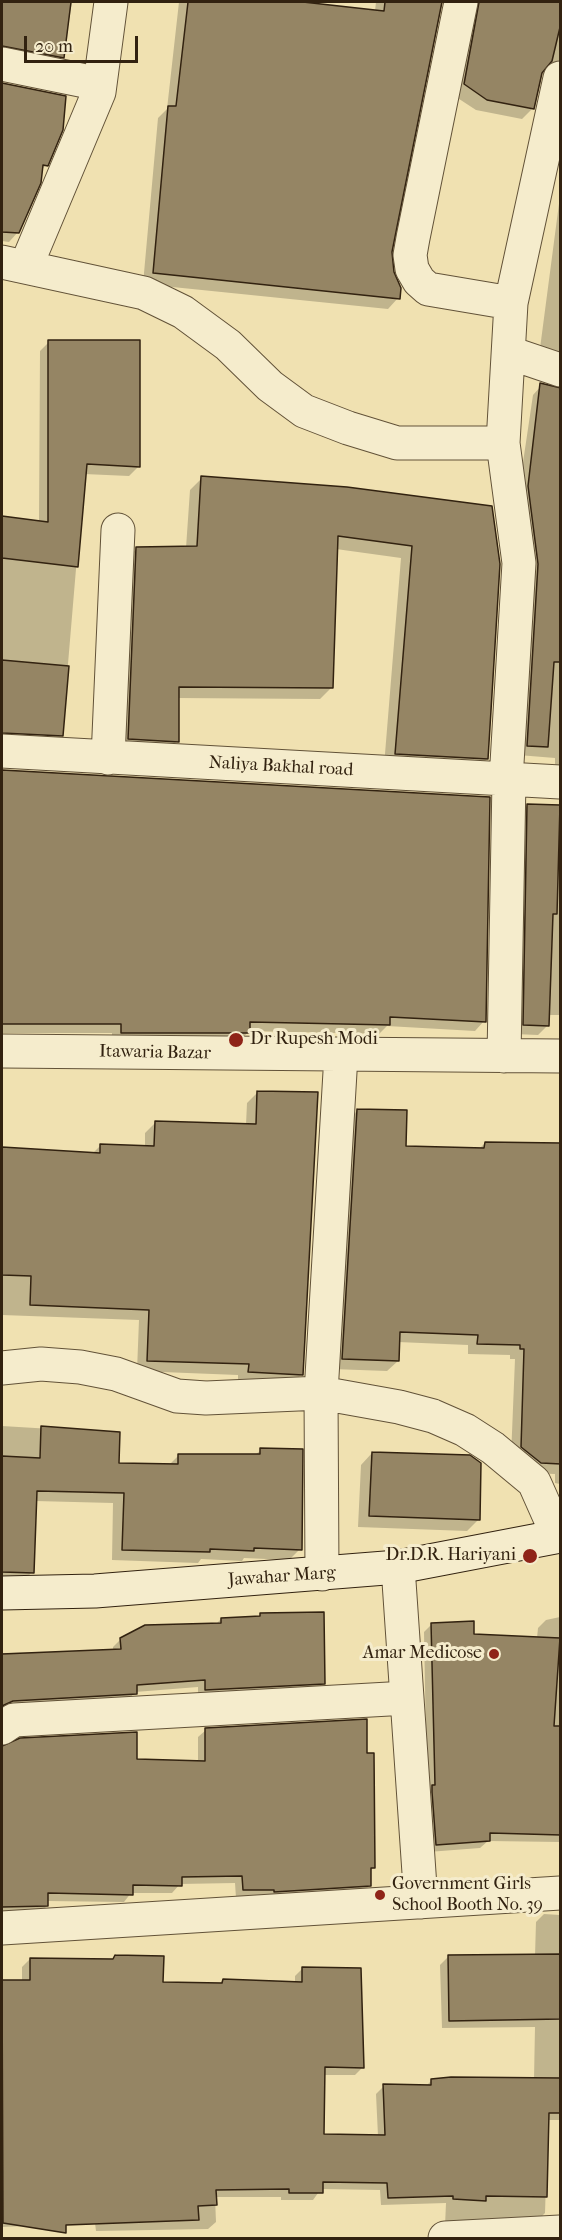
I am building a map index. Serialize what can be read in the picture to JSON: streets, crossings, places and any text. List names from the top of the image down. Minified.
{"streets":{"street":["Naliya Bakhal road","Itawaria Bazar","Jawahar Marg"]},"places":["Dr Rupesh Modi","Dr.D.R. Hariyani","Amar Medicose","Government Girls School Booth No. 39"],"scale_bar":"20 m"}
